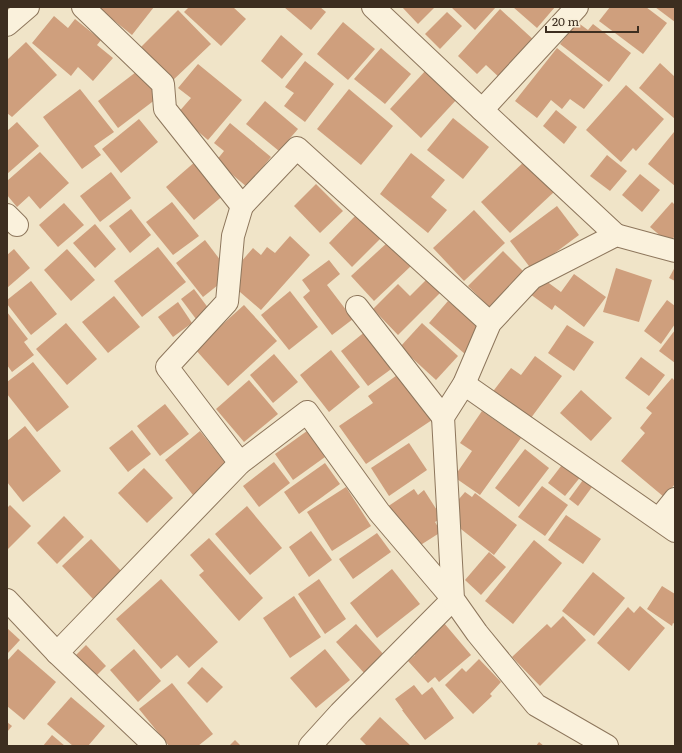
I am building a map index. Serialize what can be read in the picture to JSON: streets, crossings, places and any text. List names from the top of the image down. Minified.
{"scale_bar":"20 m"}
